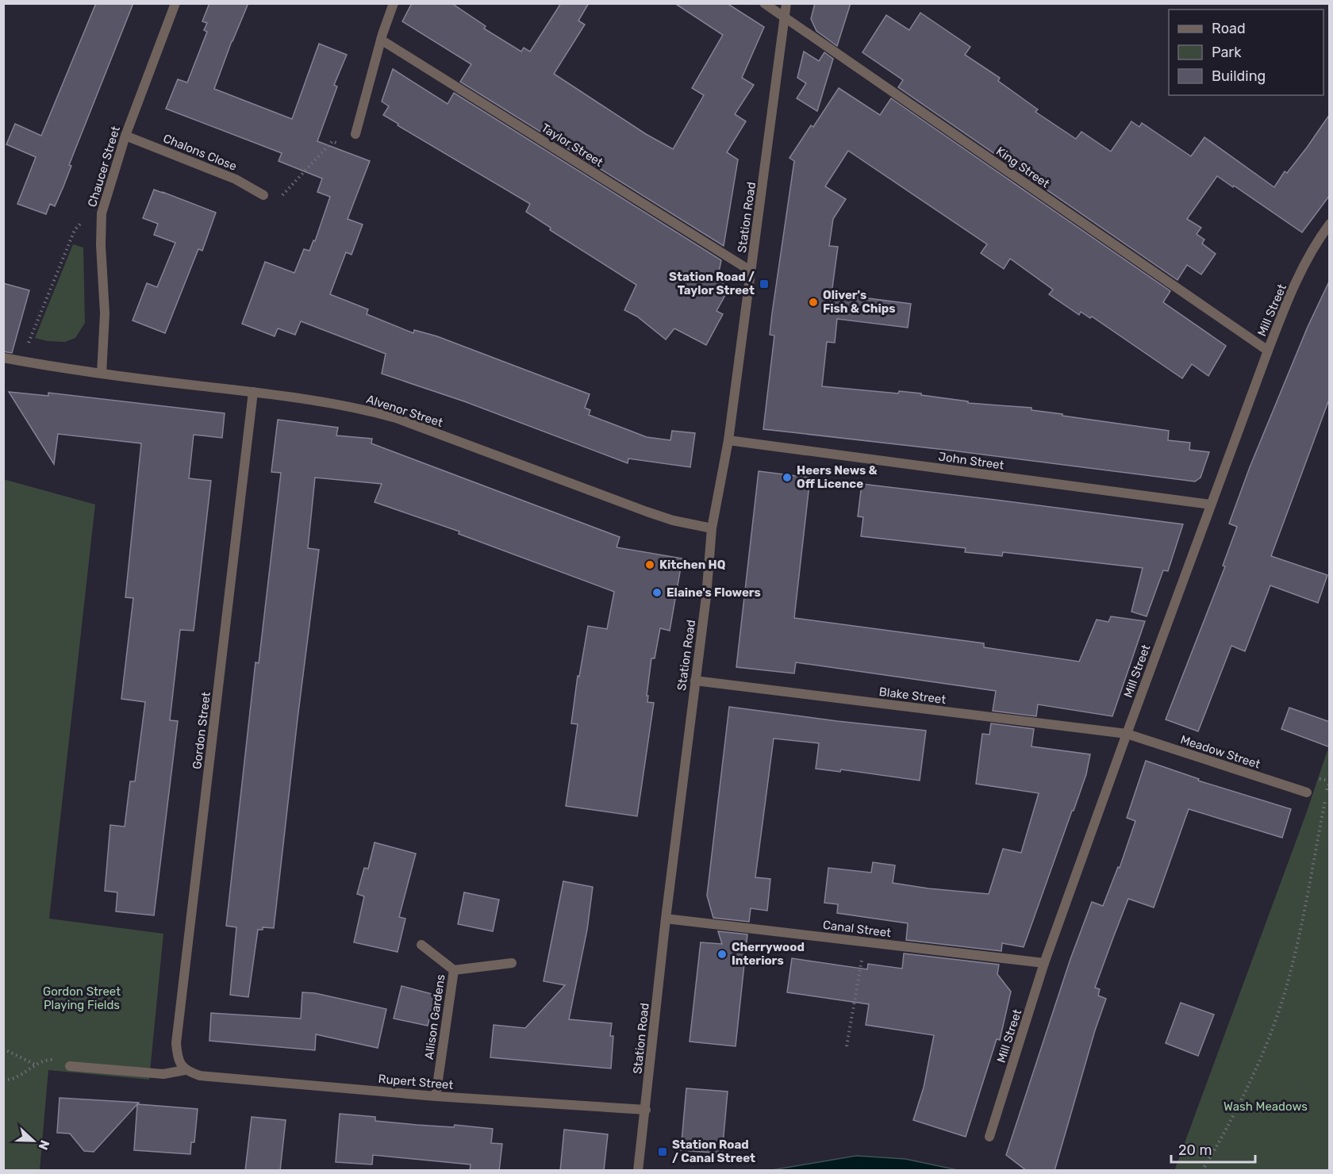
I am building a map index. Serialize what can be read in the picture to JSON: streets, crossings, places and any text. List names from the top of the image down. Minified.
{"streets":{"street":["Taylor Street","Chalons Close","Chaucer Street","King Street","Station Road","Mill Street","Alvenor Street","John Street","Blake Street","Gordon Street","Meadow Street","Canal Street","Allison Gardens","Rupert Street"]},"crossings":[["Taylor Street","Station Road"],["Chalons Close","Chaucer Street"],["Chaucer Street","Alvenor Street"],["King Street","Station Road"],["King Street","Mill Street"],["Station Road","Alvenor Street"],["Station Road","John Street"],["Station Road","Blake Street"],["Station Road","Canal Street"],["Station Road","Rupert Street"],["Mill Street","John Street"],["Mill Street","Blake Street"],["Mill Street","Meadow Street"],["Mill Street","Canal Street"],["Alvenor Street","Gordon Street"],["Blake Street","Meadow Street"],["Gordon Street","Rupert Street"],["Allison Gardens","Rupert Street"]],"parks":["Gordon Street Playing Fields","Wash Meadows"],"places":{"transit":["Station Road / Taylor Street","Station Road / Canal Street"],"other":["Oliver's Fish & Chips","Heers News & Off Licence","Kitchen HQ","Elaine's Flowers","Cherrywood Interiors"]},"legend":["Road","Park","Building"],"scale_bar":"20 m","north":"right"}
